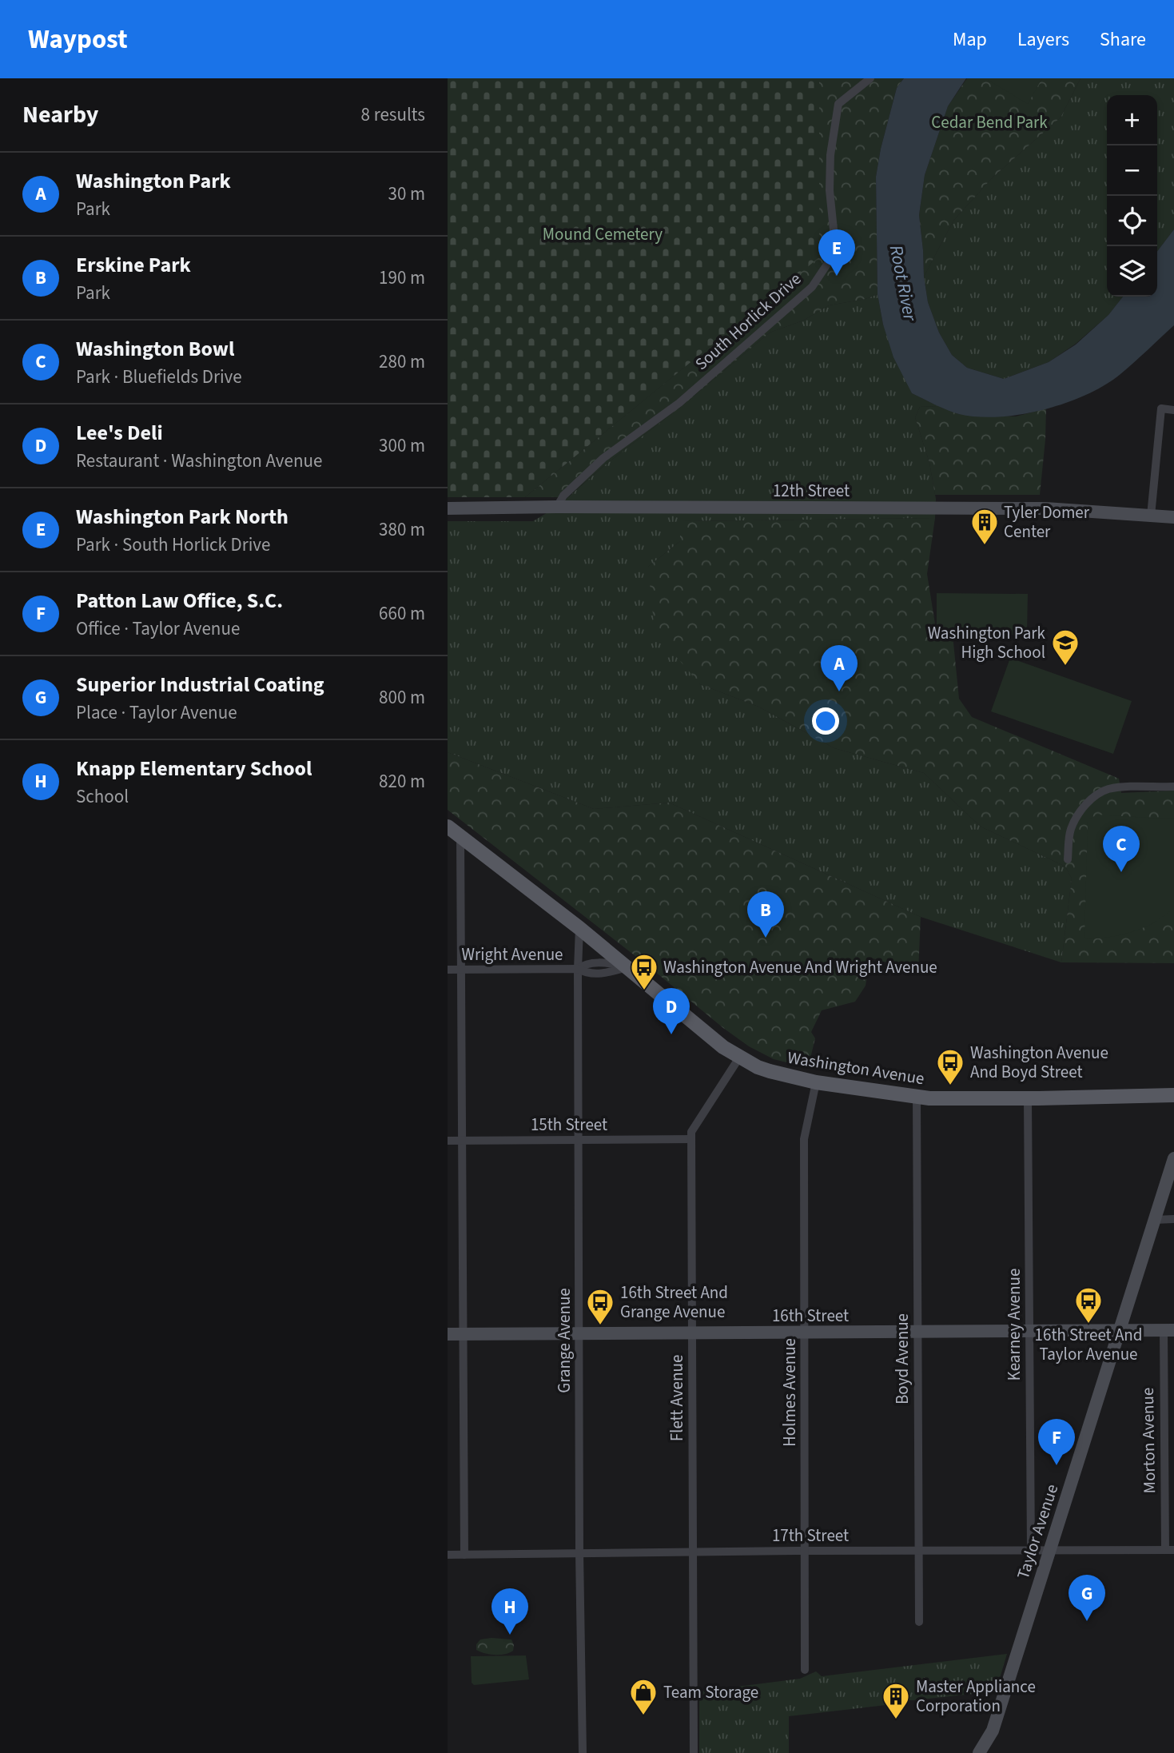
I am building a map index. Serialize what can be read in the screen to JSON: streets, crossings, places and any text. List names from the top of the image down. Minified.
{"streets":{"main road":["Washington Avenue"],"street":["South Horlick Drive","12th Street","Wright Avenue","15th Street","16th Street","Kearney Avenue","Grange Avenue","Boyd Avenue","Holmes Avenue","Flett Avenue","Morton Avenue","Taylor Avenue","17th Street"]},"crossings":[["South Horlick Drive","12th Street"],["Wright Avenue","Washington Avenue"],["Wright Avenue","Grange Avenue"],["Washington Avenue","Kearney Avenue"],["Washington Avenue","Grange Avenue"],["Washington Avenue","Boyd Avenue"],["Washington Avenue","Holmes Avenue"],["Washington Avenue","Flett Avenue"],["15th Street","Grange Avenue"],["15th Street","Flett Avenue"],["16th Street","Kearney Avenue"],["16th Street","Grange Avenue"],["16th Street","Boyd Avenue"],["16th Street","Holmes Avenue"],["16th Street","Flett Avenue"],["16th Street","Morton Avenue"],["16th Street","Taylor Avenue"],["Kearney Avenue","17th Street"],["Grange Avenue","17th Street"],["Boyd Avenue","17th Street"],["Holmes Avenue","17th Street"],["Flett Avenue","17th Street"],["Morton Avenue","17th Street"],["Taylor Avenue","17th Street"]],"water":["Root River"],"parks":["Cedar Bend Park","Mound Cemetery"],"places":{"building":["Tyler Domer Center","Master Appliance Corporation"],"school or university":["Washington Park High School"],"bus stop":["Washington Avenue And Wright Avenue","Washington Avenue And Boyd Street","16th Street And Taylor Avenue","16th Street And Grange Avenue"],"shop":["Team Storage"]},"page":{"header":"Waypost","nav":["Map","Layers","Share"],"heading":["Nearby","8 results"],"map_buttons":["+","−"],"list":[{"mark":"A","name":"Washington Park","note":"Park","value":"30 m"},{"mark":"B","name":"Erskine Park","note":"Park","value":"190 m"},{"mark":"C","name":"Washington Bowl","note":"Park · Bluefields Drive","value":"280 m"},{"mark":"D","name":"Lee's Deli","note":"Restaurant · Washington Avenue","value":"300 m"},{"mark":"E","name":"Washington Park North","note":"Park · South Horlick Drive","value":"380 m"},{"mark":"F","name":"Patton Law Office, S.C.","note":"Office · Taylor Avenue","value":"660 m"},{"mark":"G","name":"Superior Industrial Coating","note":"Place · Taylor Avenue","value":"800 m"},{"mark":"H","name":"Knapp Elementary School","note":"School","value":"820 m"}],"pins":["E","A","C","B","D","F","G","H"]}}
